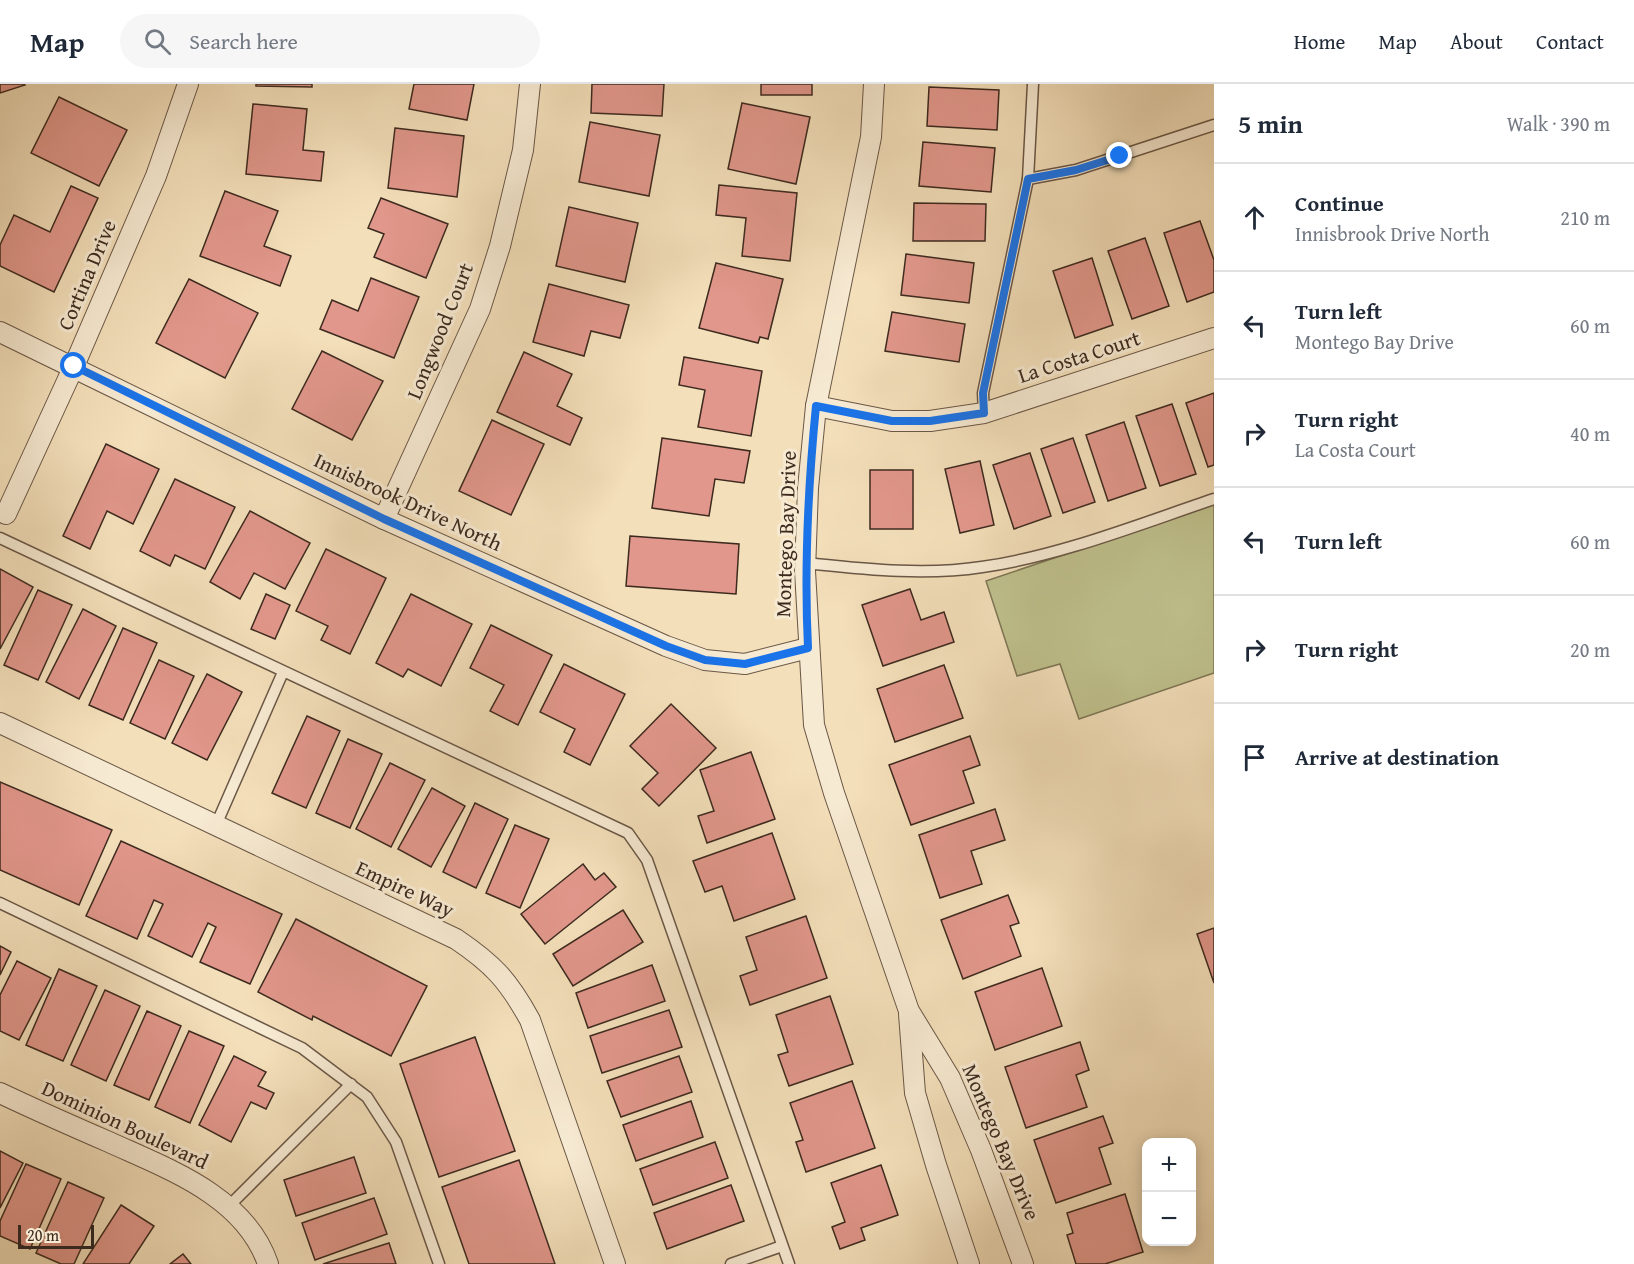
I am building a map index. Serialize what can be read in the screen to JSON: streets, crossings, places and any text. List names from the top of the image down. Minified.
{"streets":{"street":["Cortina Drive","Longwood Court","La Costa Court","Innisbrook Drive North","Montego Bay Drive","Empire Way","Dominion Boulevard"]},"crossings":[["Cortina Drive","Innisbrook Drive North"],["Longwood Court","Innisbrook Drive North"],["La Costa Court","Montego Bay Drive"],["Innisbrook Drive North","Montego Bay Drive"]],"scale_bar":"20 m","page":{"header":"Map","search":"Search here","nav":["Home","Map","About","Contact"],"heading":["5 min","Walk · 390 m"],"list":[["Continue","Innisbrook Drive North","210 m"],["Turn left","Montego Bay Drive","60 m"],["Turn right","La Costa Court","40 m"],["Turn left","60 m"],["Turn right","20 m"],"Arrive at destination"],"map_buttons":["+","−"],"scale":"20 m"}}
